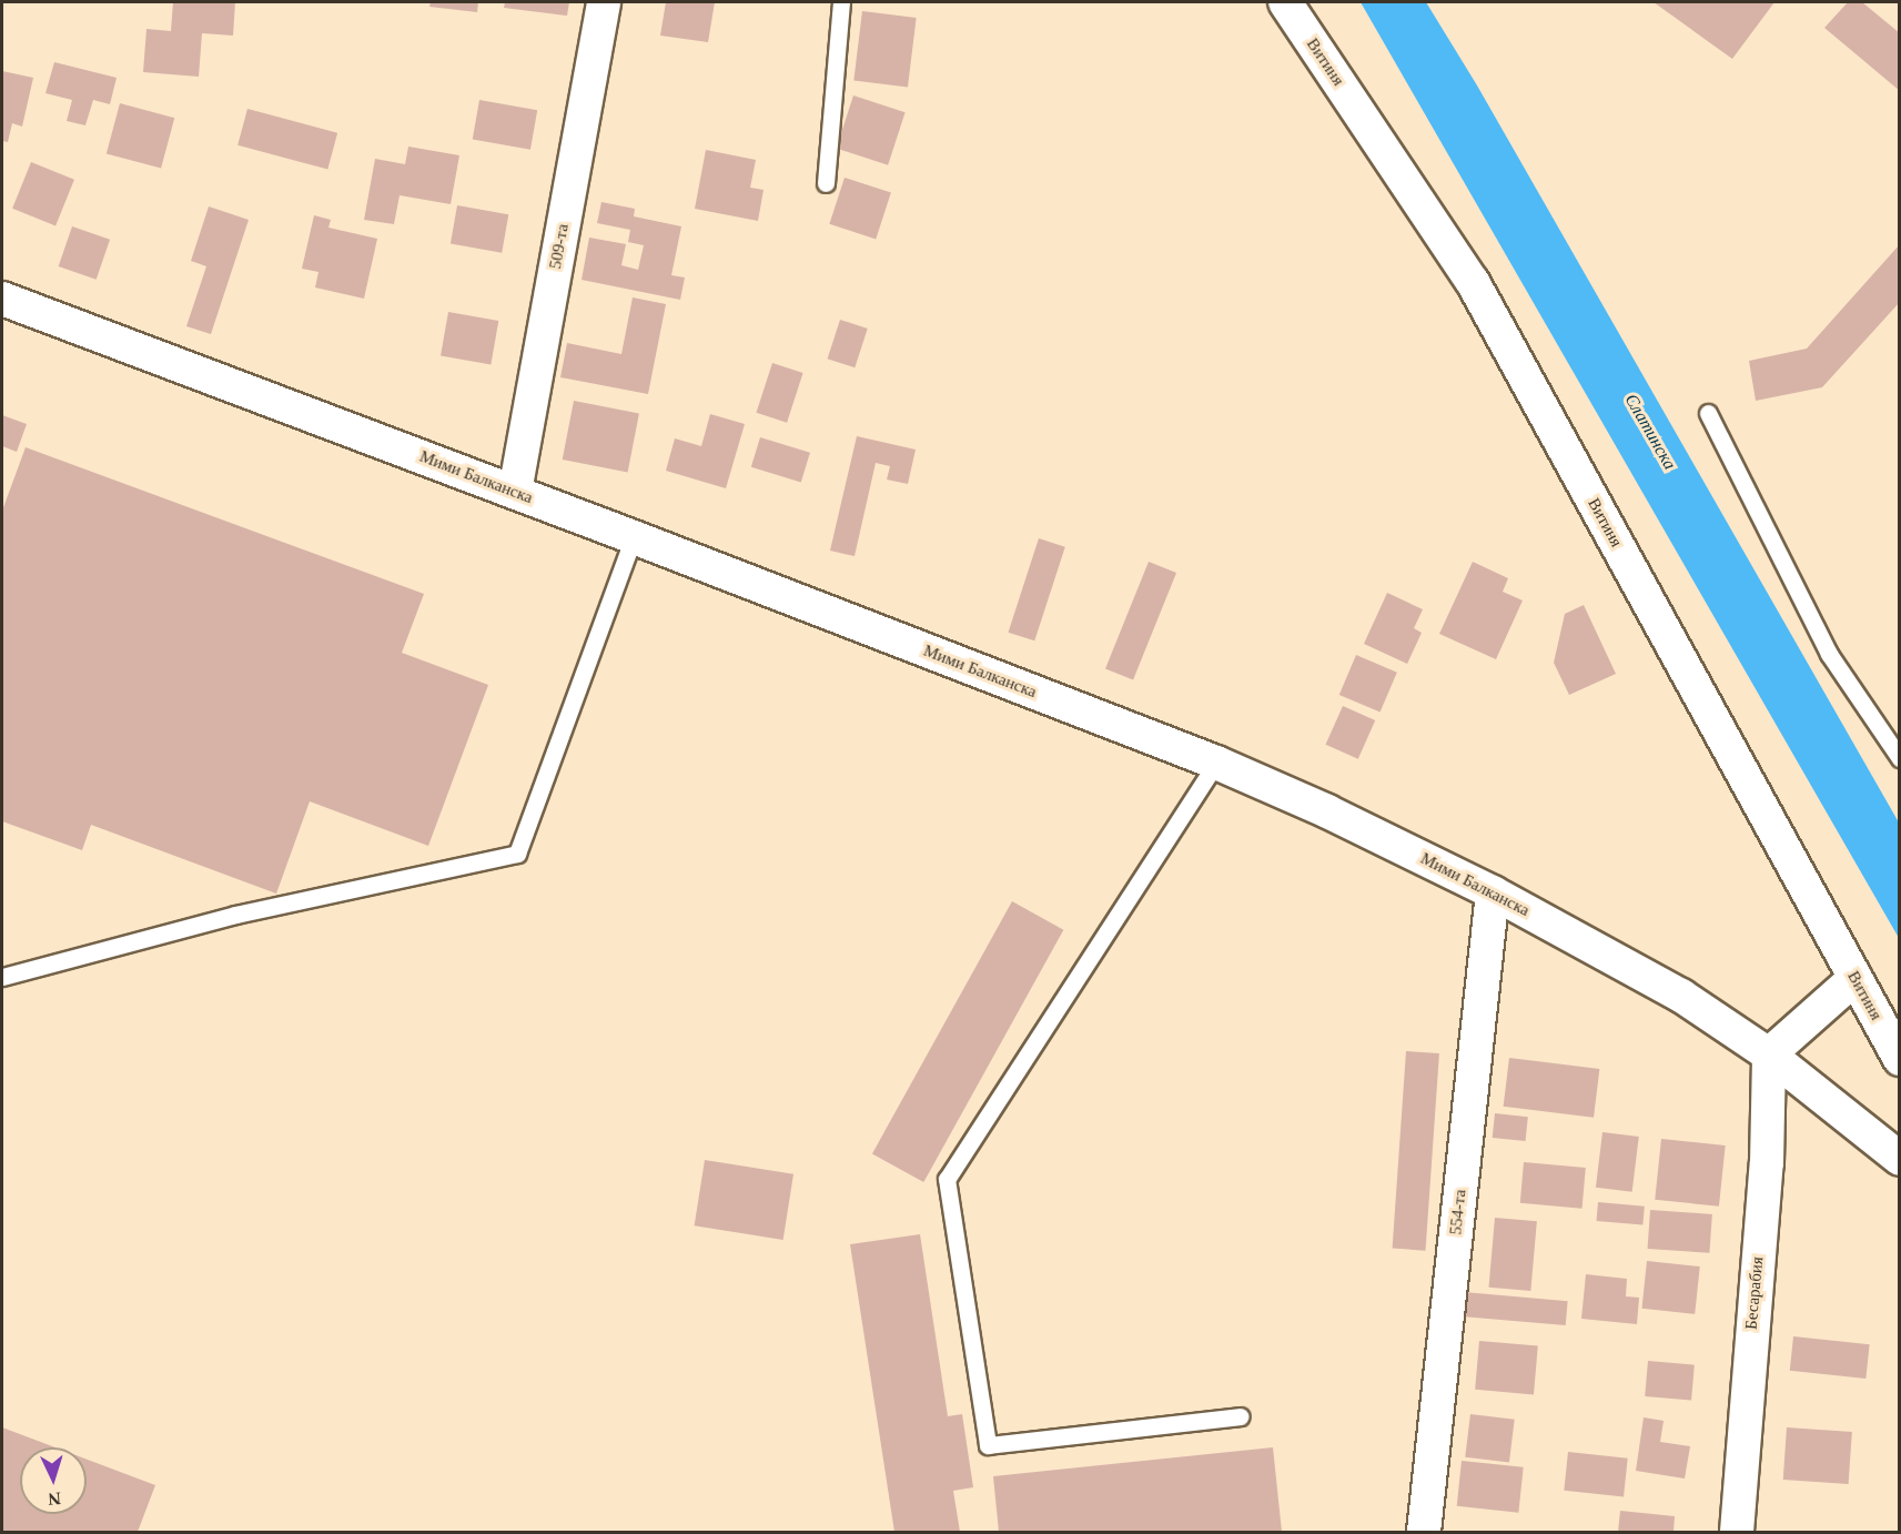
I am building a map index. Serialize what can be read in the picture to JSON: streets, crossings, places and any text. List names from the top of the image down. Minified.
{"streets":{"street":["Витиня","509-та","Мими Балканска","554-та","Бесарабия"]},"crossings":[["509-та","Мими Балканска"],["Мими Балканска","554-та"],["Мими Балканска","Бесарабия"]],"water":["Слатинска"],"north":"bottom"}
